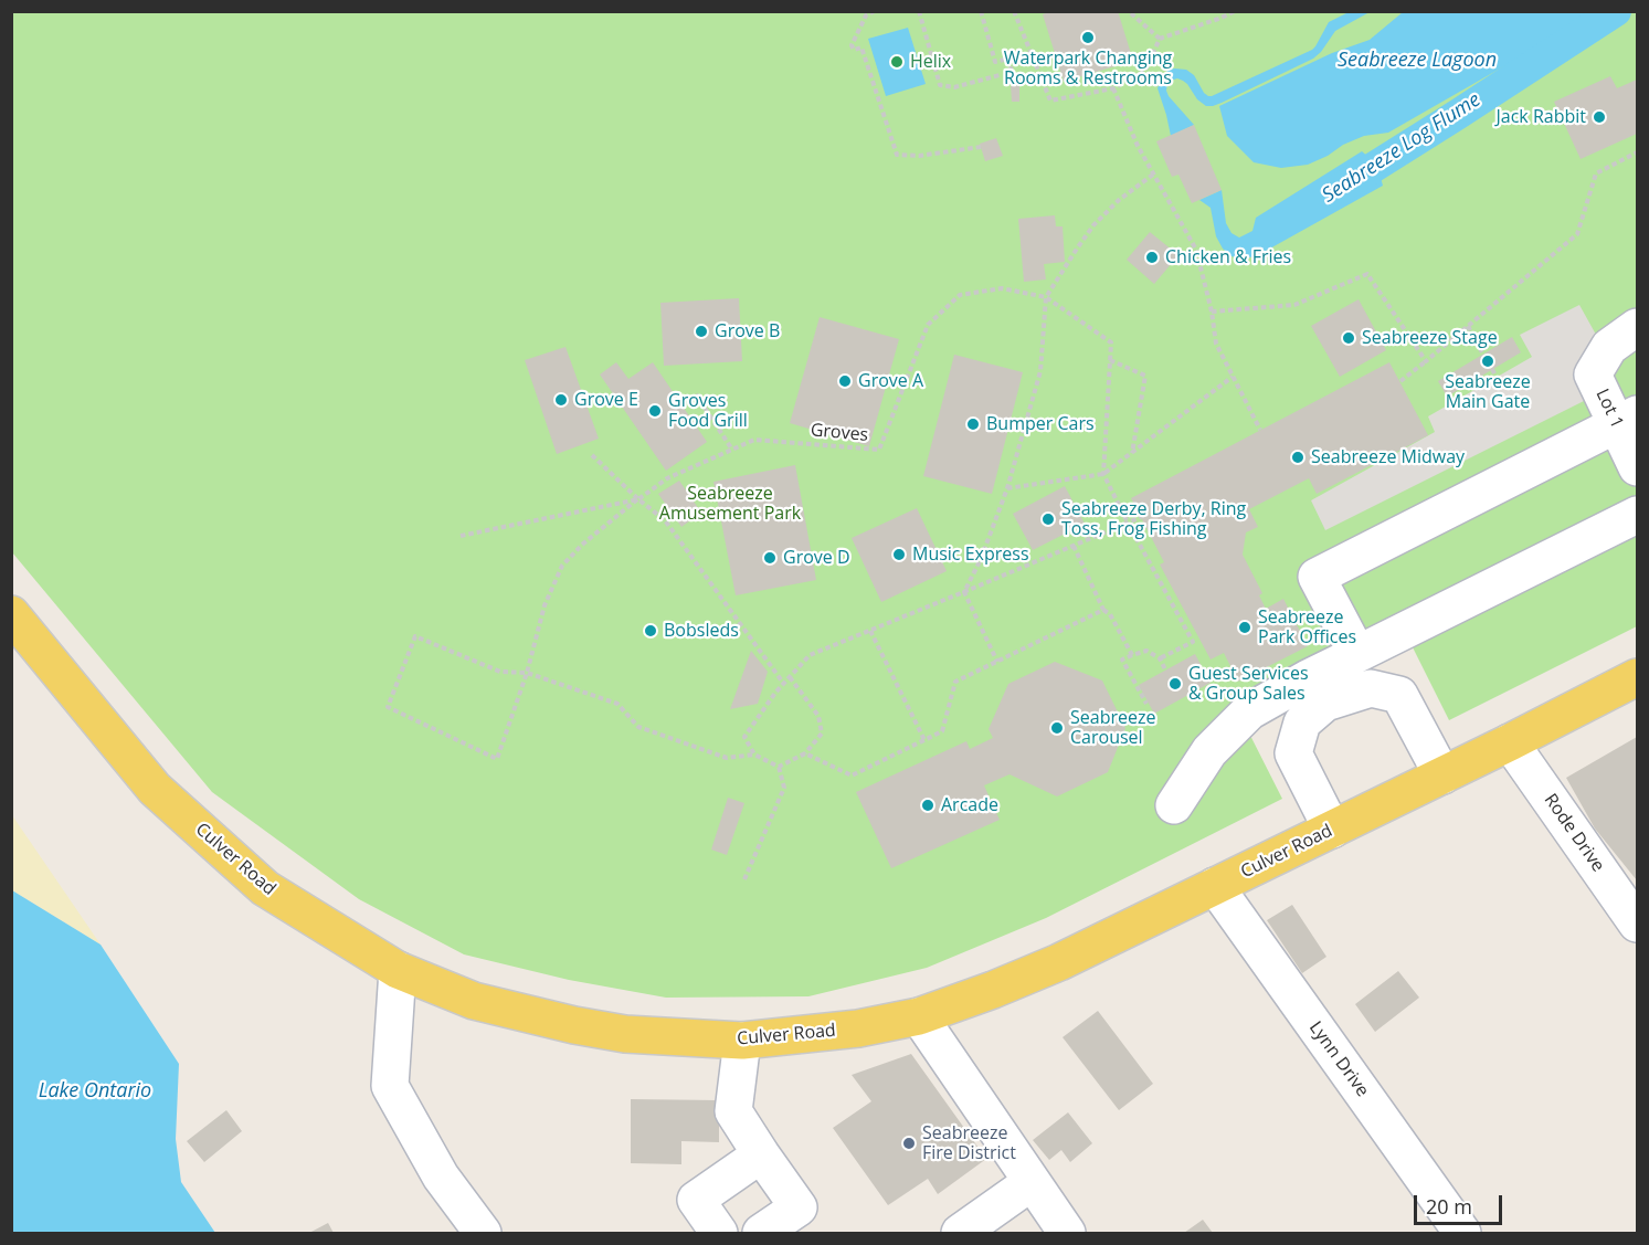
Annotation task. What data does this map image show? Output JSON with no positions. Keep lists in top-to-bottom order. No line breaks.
{"streets":{"main road":["Culver Road"],"street":["Lot 1","Rode Drive","Lynn Drive"],"path":["Groves"]},"crossings":[["Rode Drive","Culver Road"],["Culver Road","Lynn Drive"]],"water":["Seabreeze Lagoon","Seabreeze Log Flume","Lake Ontario"],"parks":["Seabreeze Amusement Park"],"places":["Waterpark Changing Rooms & Restrooms","Helix","Jack Rabbit","Chicken & Fries","Grove B","Seabreeze Stage","Seabreeze Main Gate","Grove A","Grove E","Groves Food Grill","Bumper Cars","Seabreeze Midway","Seabreeze Derby, Ring Toss, Frog Fishing","Music Express","Grove D","Seabreeze Park Offices","Bobsleds","Guest Services & Group Sales","Seabreeze Carousel","Arcade","Seabreeze Fire District"],"scale_bar":"20 m"}
